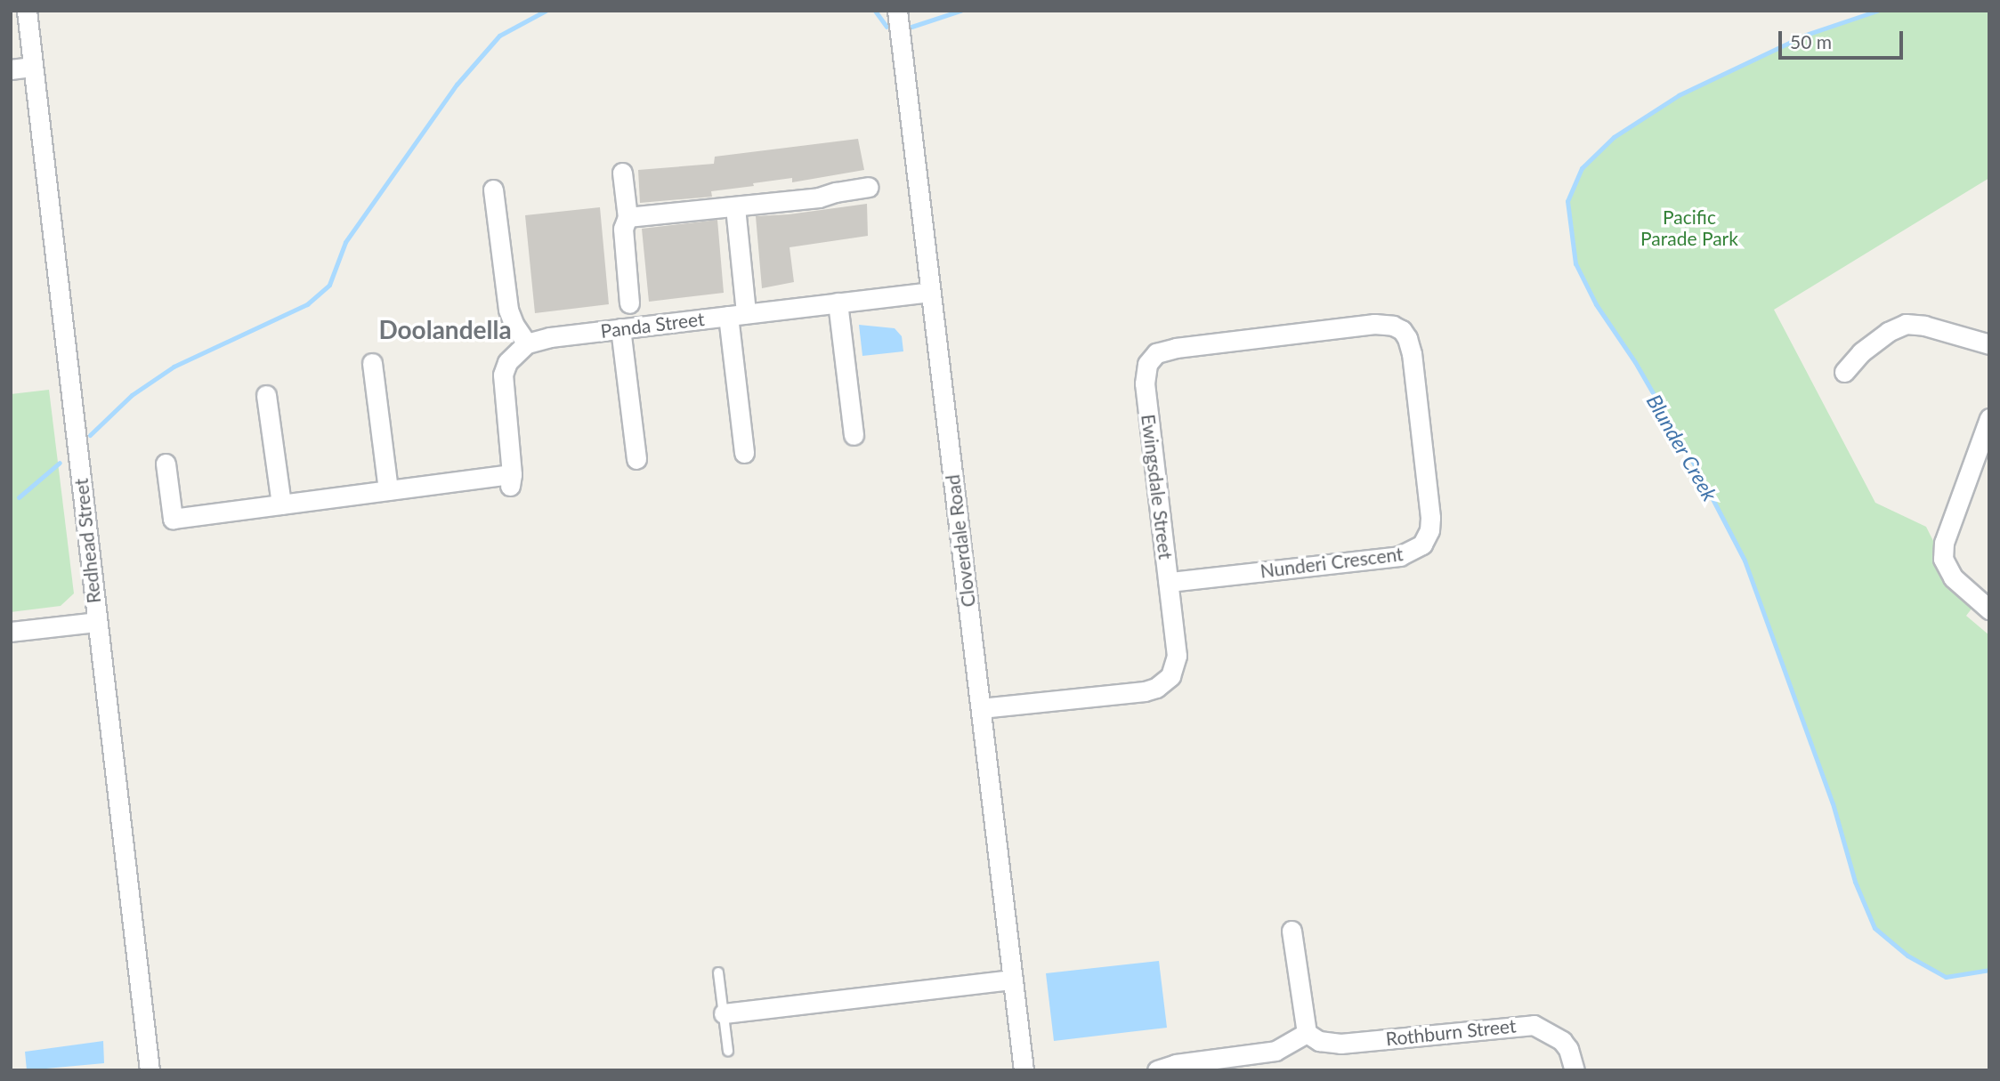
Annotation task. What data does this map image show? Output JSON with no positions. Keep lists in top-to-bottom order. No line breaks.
{"streets":{"street":["Panda Street","Ewingsdale Street","Redhead Street","Cloverdale Road","Nunderi Crescent","Rothburn Street"]},"crossings":[["Panda Street","Cloverdale Road"],["Ewingsdale Street","Cloverdale Road"],["Ewingsdale Street","Nunderi Crescent"]],"districts":["Doolandella"],"water":["Blunder Creek"],"parks":["Pacific Parade Park"],"scale_bar":"50 m"}
